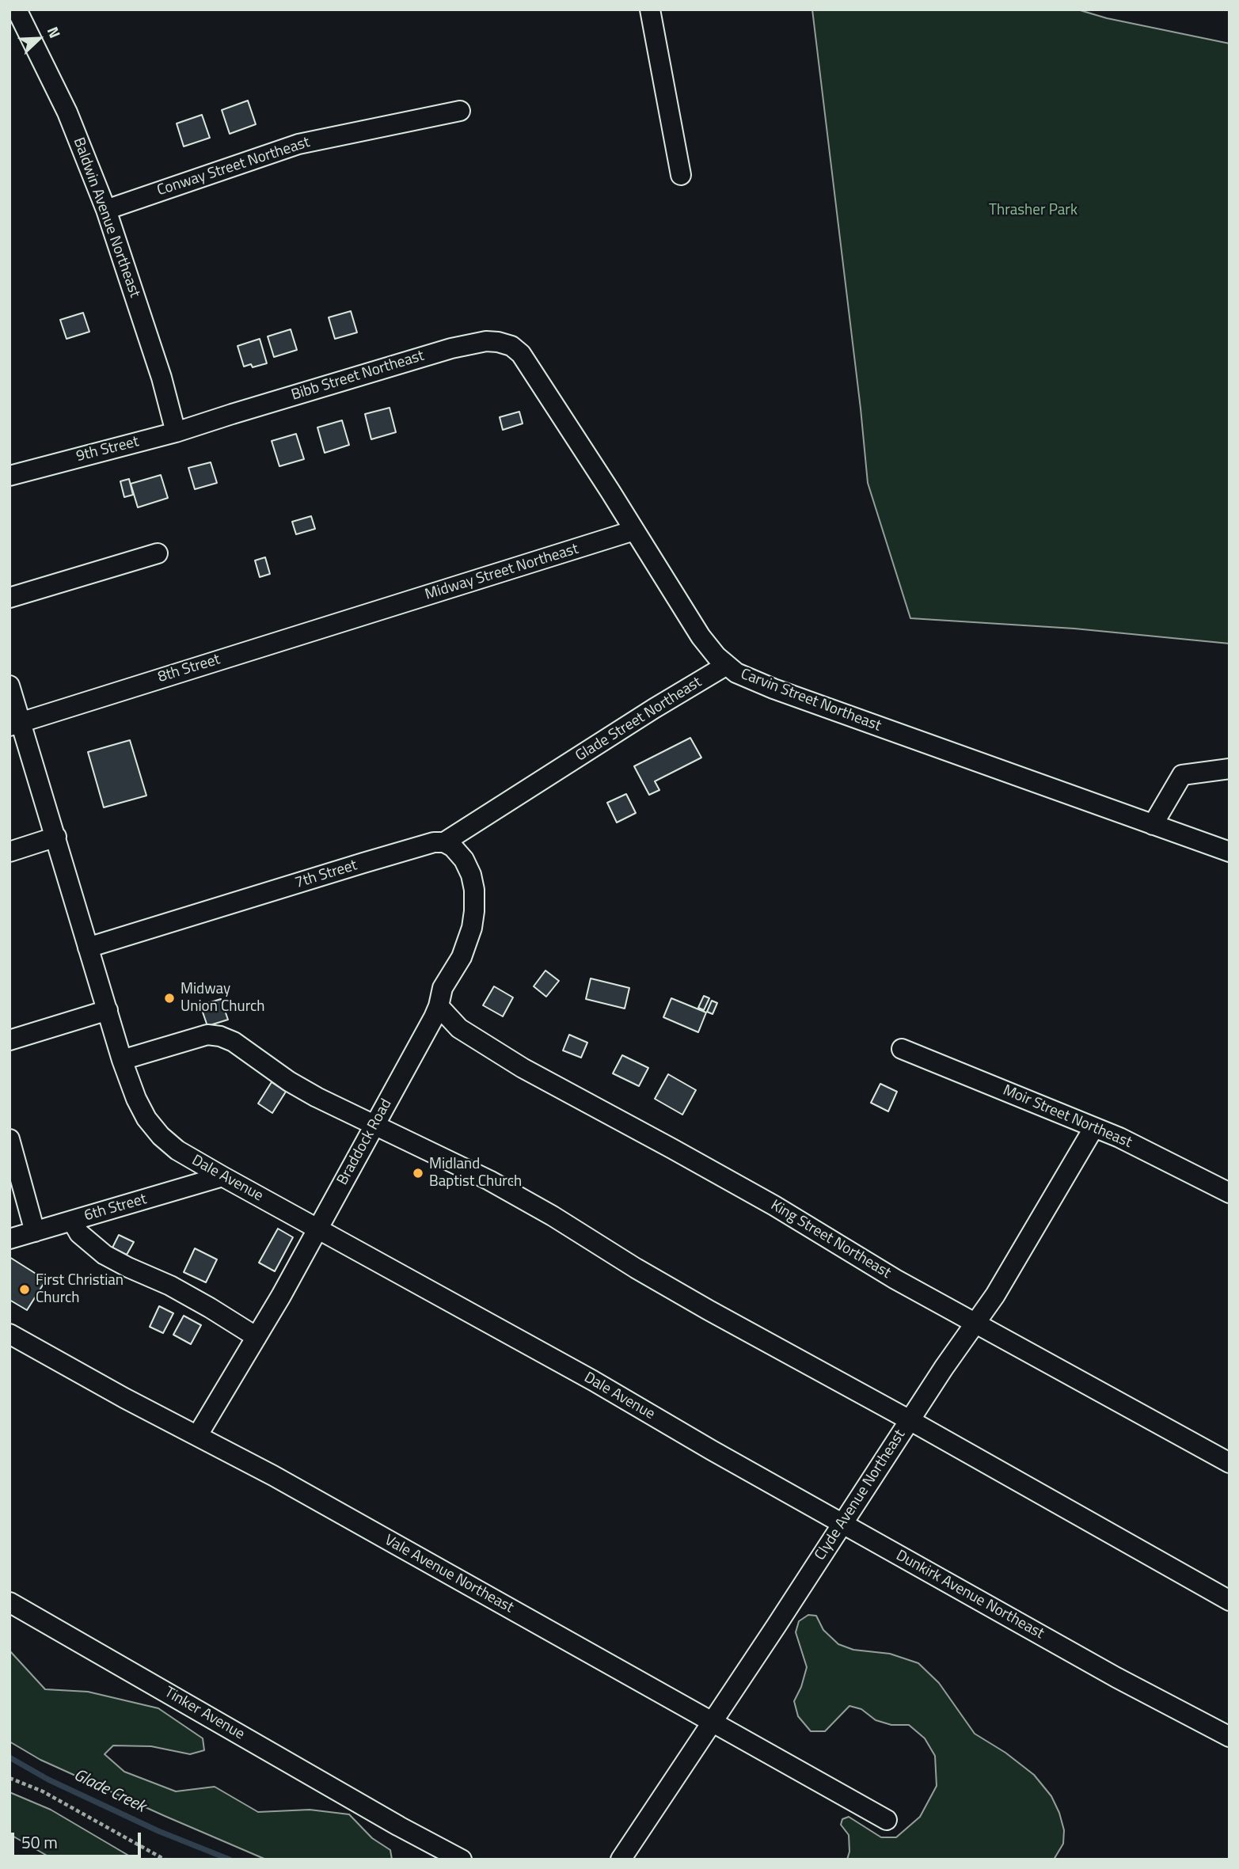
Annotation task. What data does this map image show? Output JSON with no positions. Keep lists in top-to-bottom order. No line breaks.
{"streets":{"street":["Conway Street Northeast","Baldwin Avenue Northeast","Bibb Street Northeast","9th Street","Midway Street Northeast","8th Street","Carvin Street Northeast","Glade Street Northeast","7th Street","Moir Street Northeast","Braddock Road","Dale Avenue","6th Street","King Street Northeast","Clyde Avenue Northeast","Vale Avenue Northeast","Dunkirk Avenue Northeast","Tinker Avenue"]},"crossings":[["Conway Street Northeast","Baldwin Avenue Northeast"],["Baldwin Avenue Northeast","9th Street"],["Bibb Street Northeast","9th Street"],["Bibb Street Northeast","Carvin Street Northeast"],["Midway Street Northeast","8th Street"],["Midway Street Northeast","Carvin Street Northeast"],["8th Street","Dale Avenue"],["Carvin Street Northeast","Glade Street Northeast"],["Glade Street Northeast","7th Street"],["7th Street","Braddock Road"],["7th Street","Dale Avenue"],["Moir Street Northeast","Clyde Avenue Northeast"],["Braddock Road","Dale Avenue"],["Braddock Road","King Street Northeast"],["Braddock Road","Vale Avenue Northeast"],["Dale Avenue","6th Street"],["Dale Avenue","Dunkirk Avenue Northeast"],["King Street Northeast","Clyde Avenue Northeast"],["Clyde Avenue Northeast","Vale Avenue Northeast"],["Clyde Avenue Northeast","Dunkirk Avenue Northeast"]],"water":["Glade Creek"],"parks":["Thrasher Park"],"places":["Midway Union Church","Midland Baptist Church","First Christian Church"],"scale_bar":"50 m","north":"top right"}
